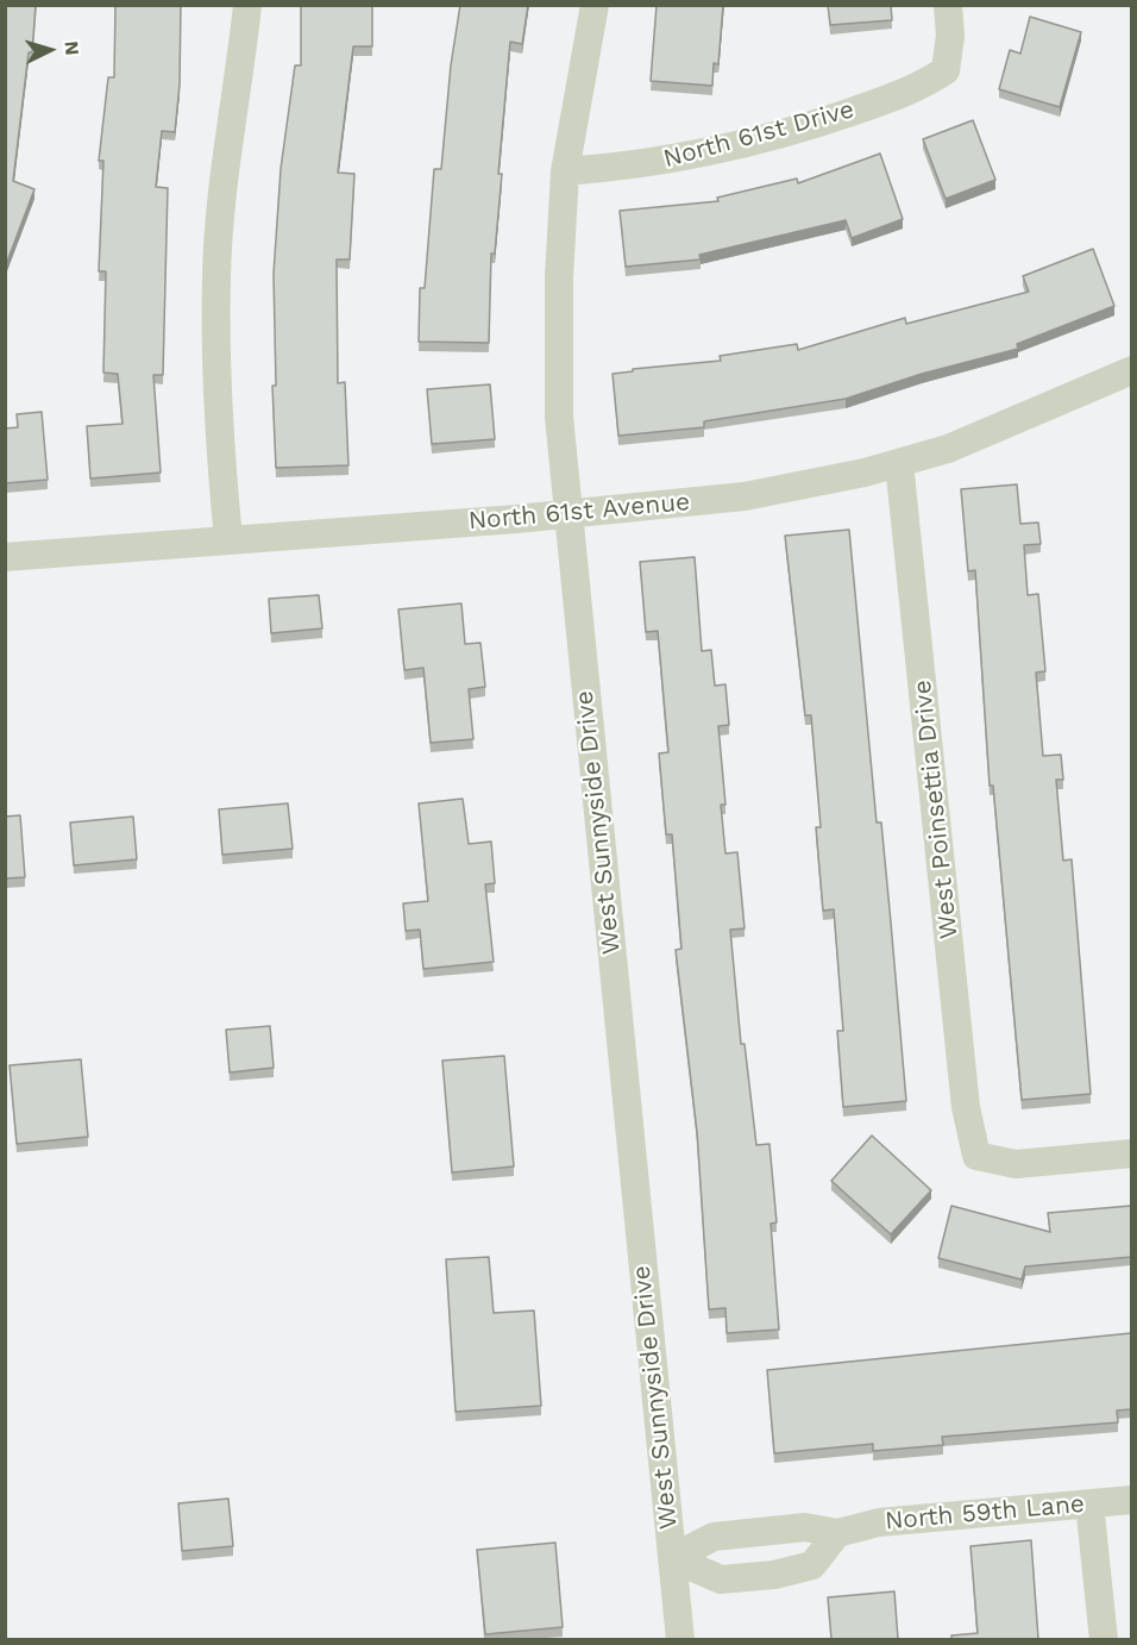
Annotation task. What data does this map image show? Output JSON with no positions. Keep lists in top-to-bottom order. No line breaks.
{"streets":{"street":["North 61st Drive","North 61st Avenue","West Poinsettia Drive","West Sunnyside Drive","North 59th Lane"]},"crossings":[["North 61st Drive","West Sunnyside Drive"],["North 61st Avenue","West Poinsettia Drive"],["North 61st Avenue","West Sunnyside Drive"],["West Sunnyside Drive","North 59th Lane"]],"north":"right"}
